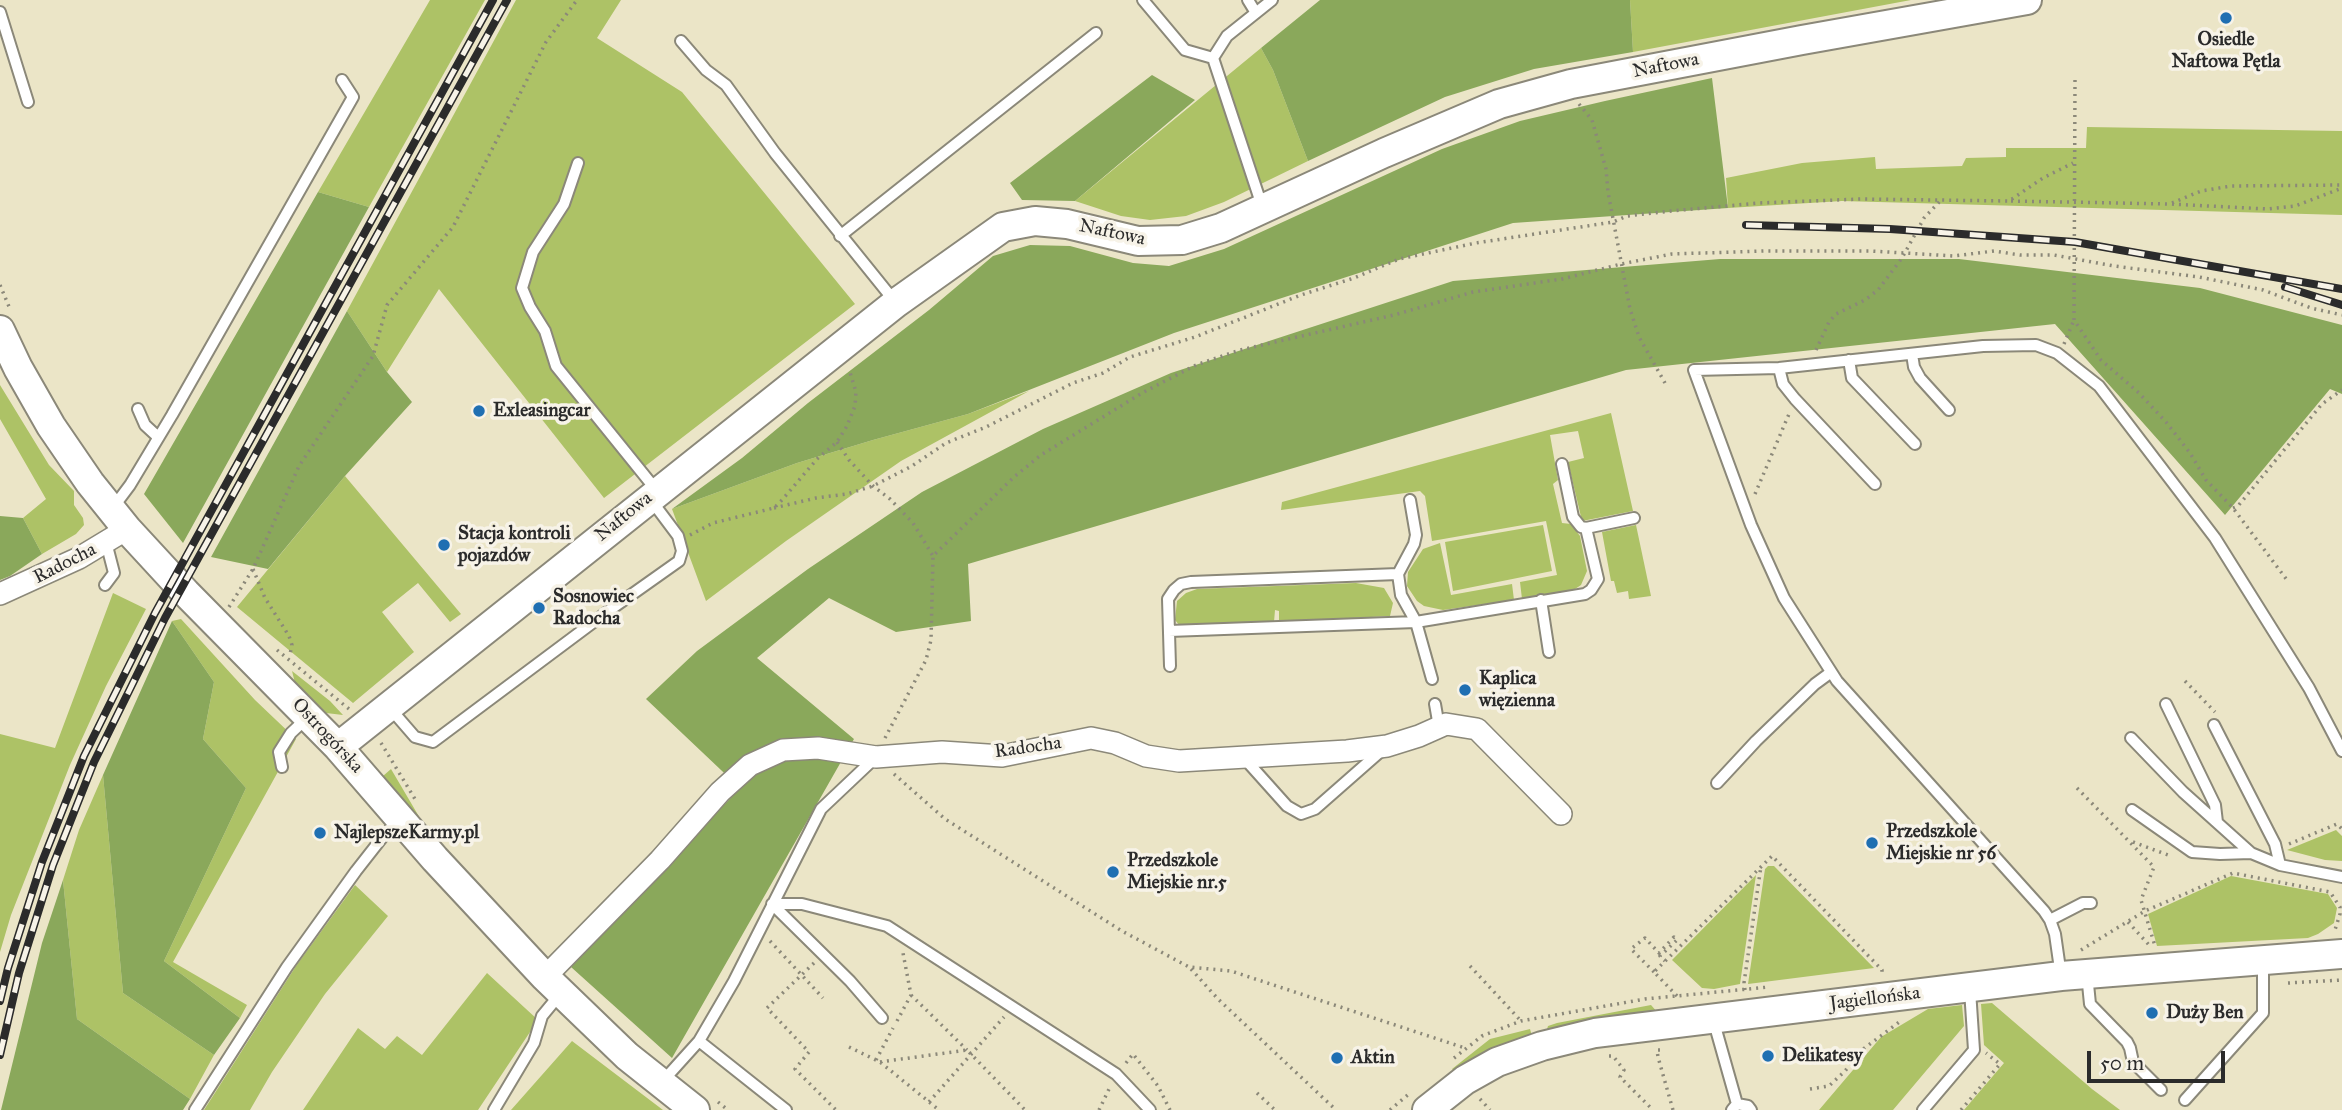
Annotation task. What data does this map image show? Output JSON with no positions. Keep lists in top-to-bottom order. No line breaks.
{"streets":{"street":["Naftowa","Radocha","Ostrogórska","Jagiellońska"]},"crossings":[["Naftowa","Ostrogórska"],["Radocha","Ostrogórska"]],"places":["Osiedle Naftowa Pętla","Exleasingcar","Stacja kontroli pojazdów","Sosnowiec Radocha","Kaplica więzienna","NajlepszeKarmy.pl","Przedszkole Miejskie nr 56","Przedszkole Miejskie nr.5","Duży Ben","Delikatesy","Aktin"],"scale_bar":"50 m"}
